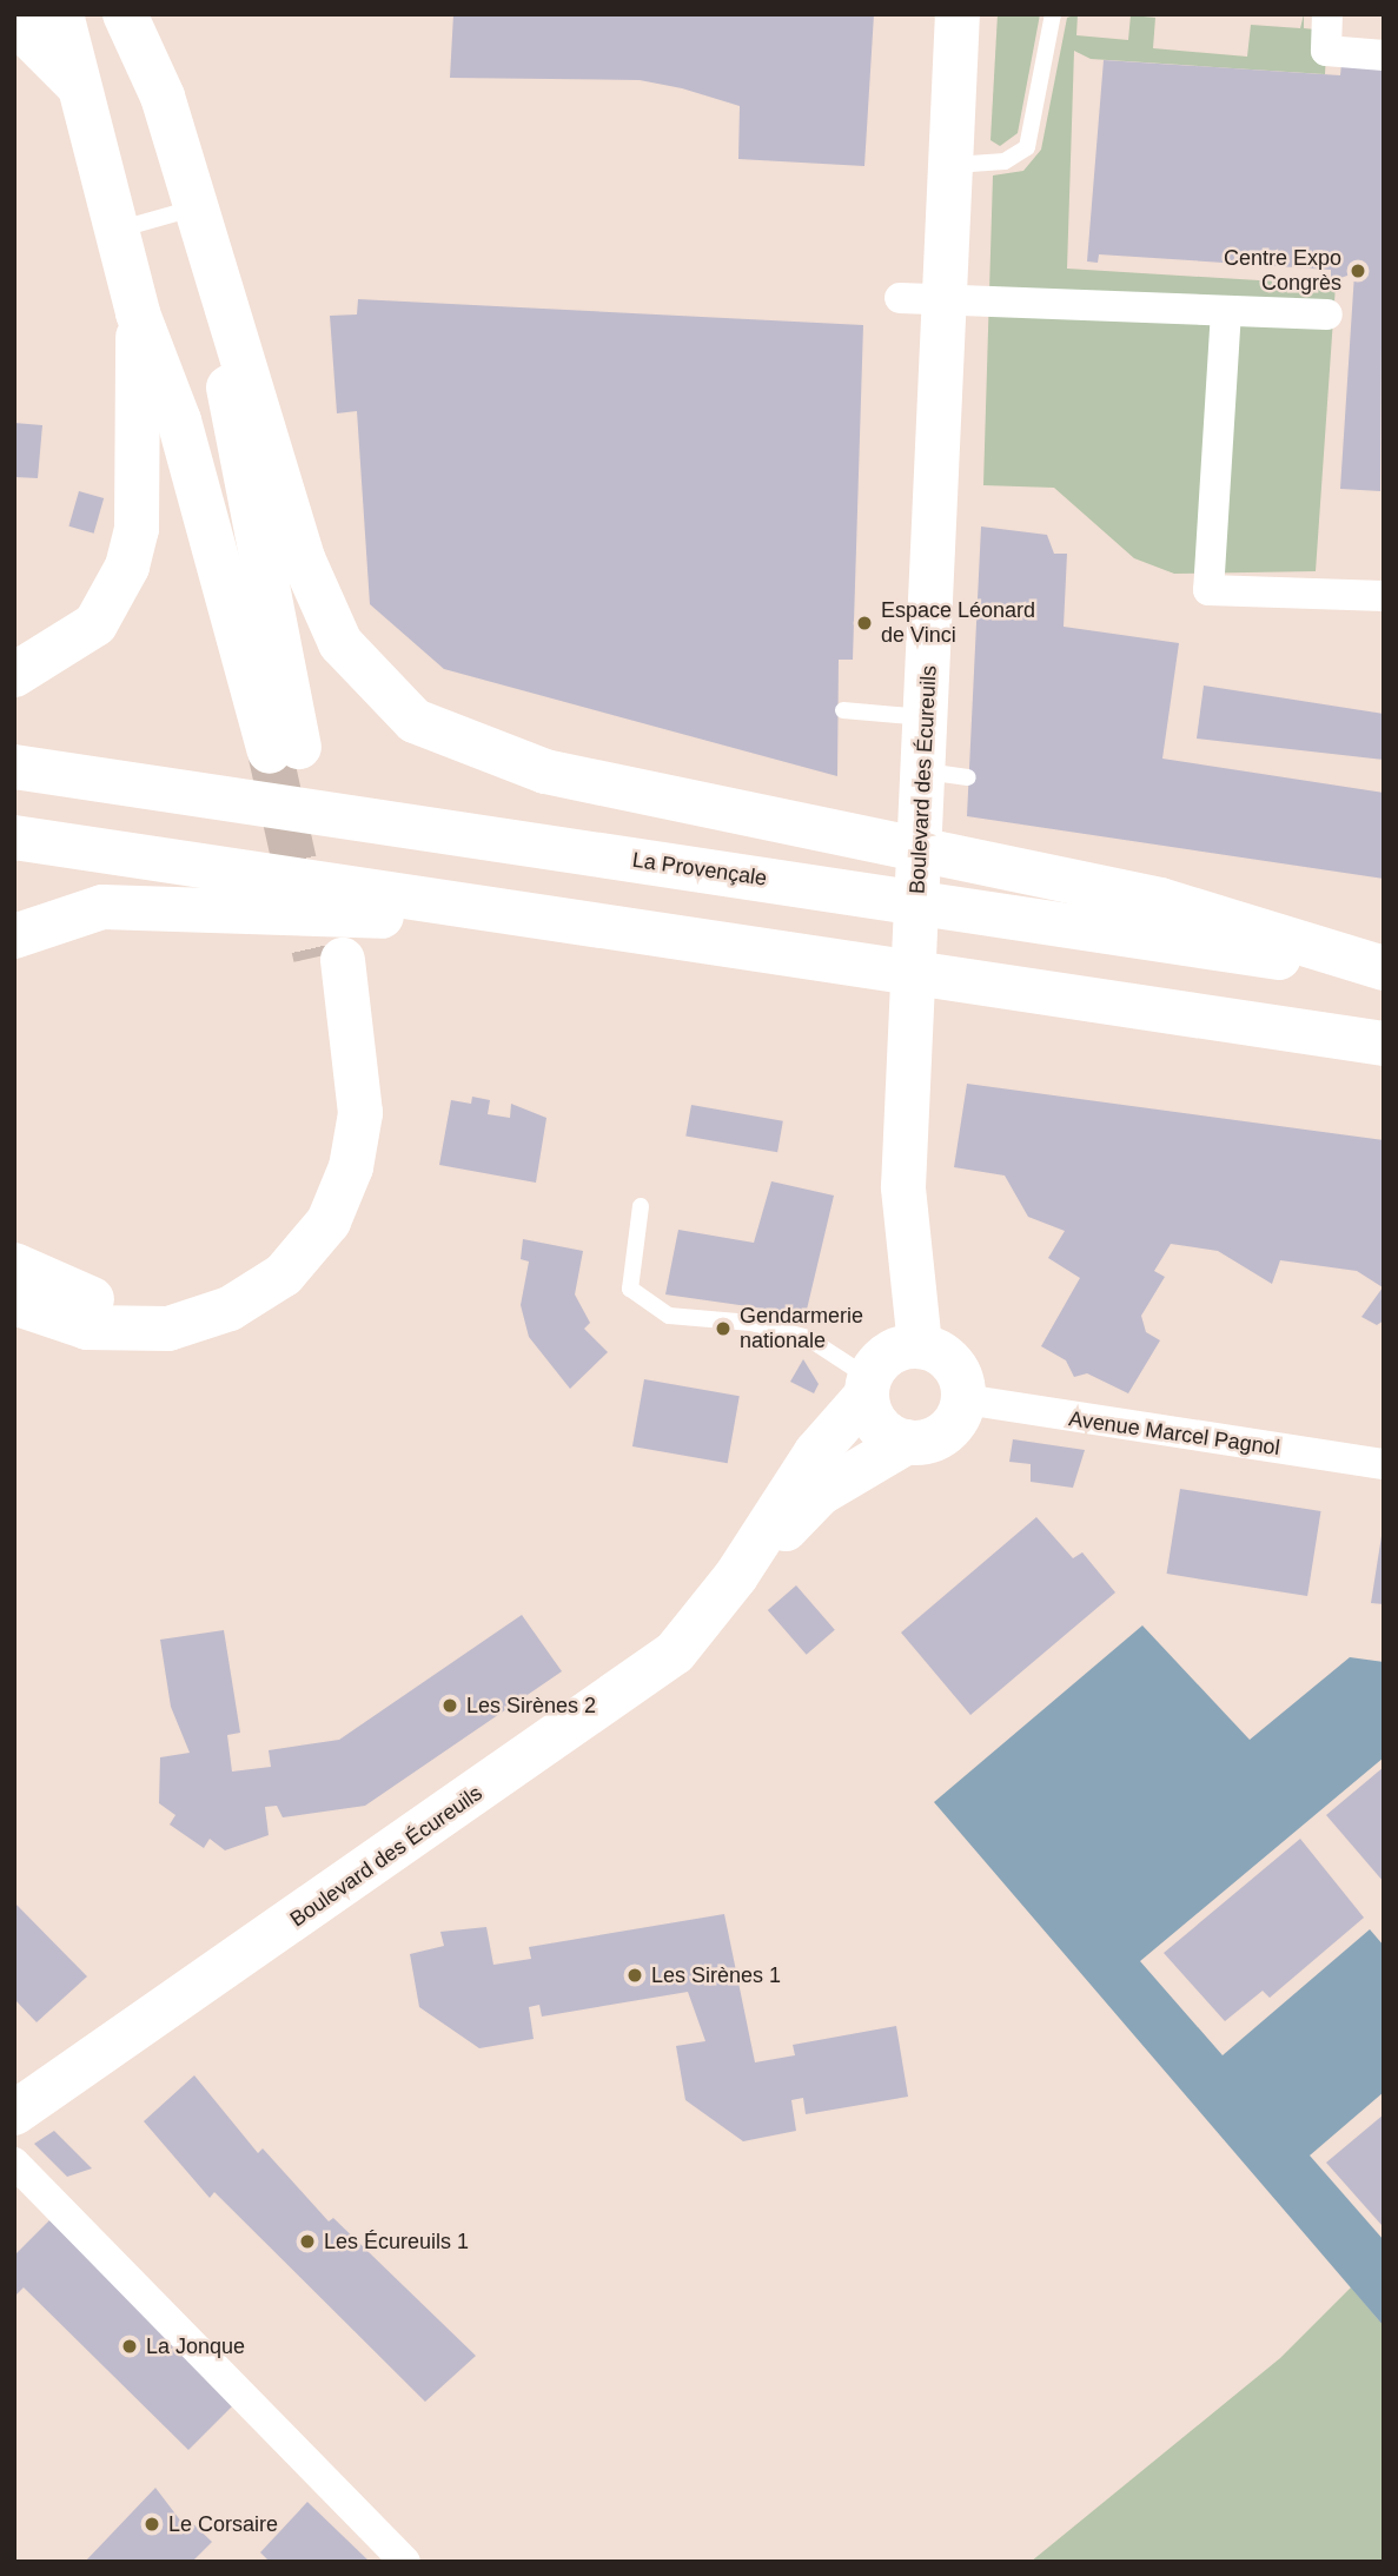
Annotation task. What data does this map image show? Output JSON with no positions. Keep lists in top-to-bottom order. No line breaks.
{"streets":{"main road":["Boulevard des Écureuils","La Provençale"],"street":["Avenue Marcel Pagnol"]},"crossings":[["Boulevard des Écureuils","Avenue Marcel Pagnol"]],"places":["Centre Expo Congrès","Espace Léonard de Vinci","Gendarmerie nationale","Les Sirènes 2","Les Sirènes 1","Les Écureuils 1","La Jonque","Le Corsaire"]}
